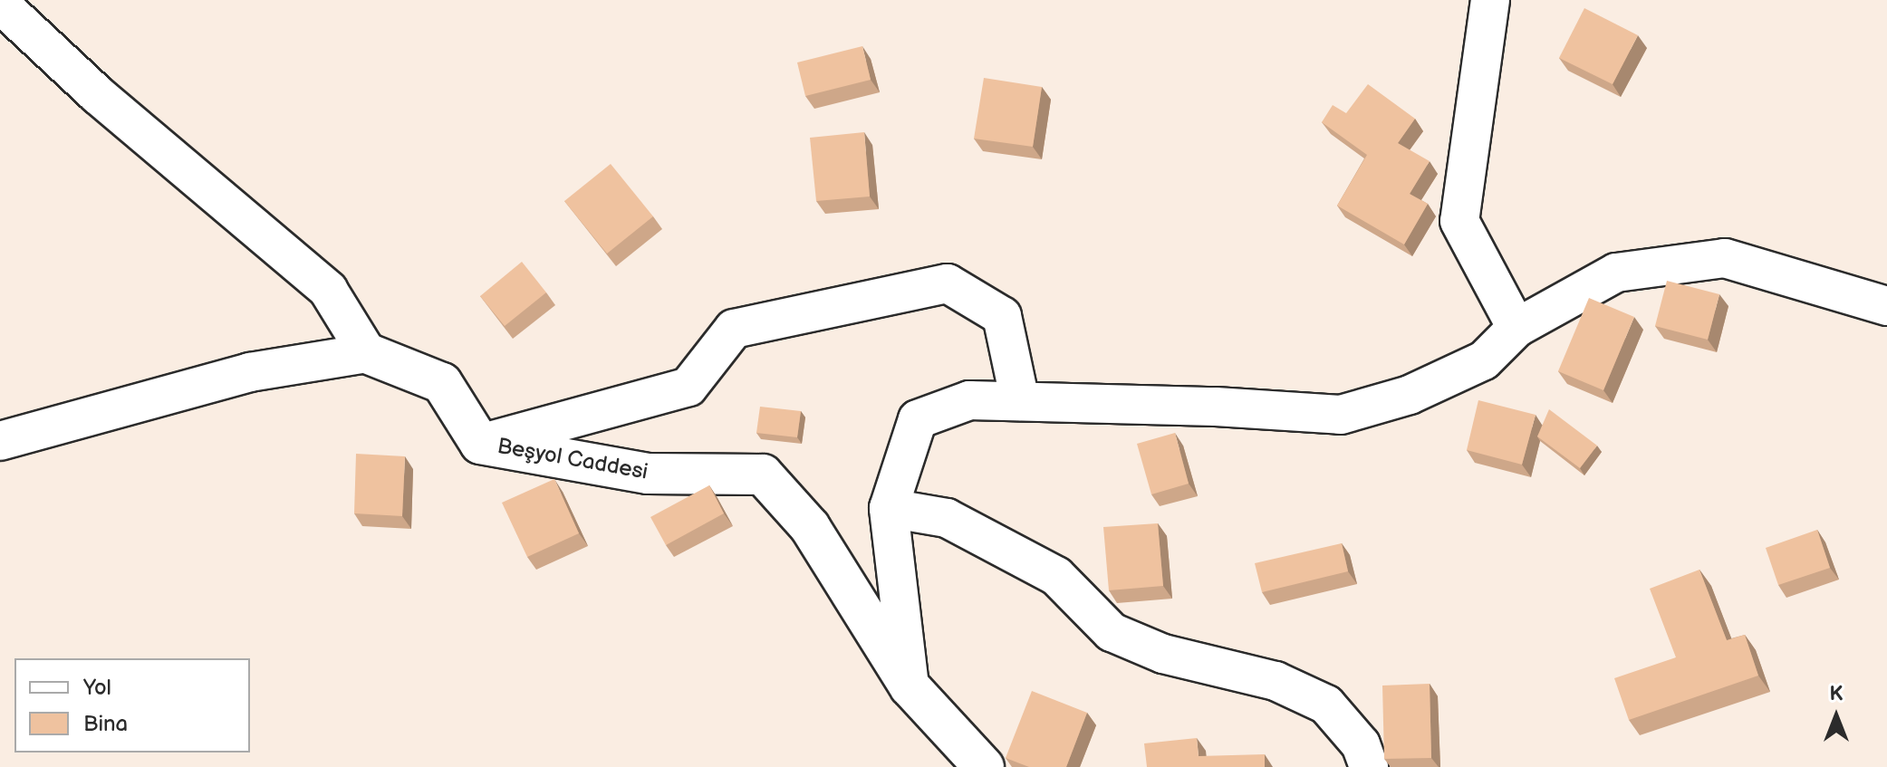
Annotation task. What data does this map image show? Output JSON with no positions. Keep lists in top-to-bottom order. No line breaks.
{"streets":{"street":["Beşyol Caddesi"]},"legend":["Yol","Bina"],"north":"top"}
